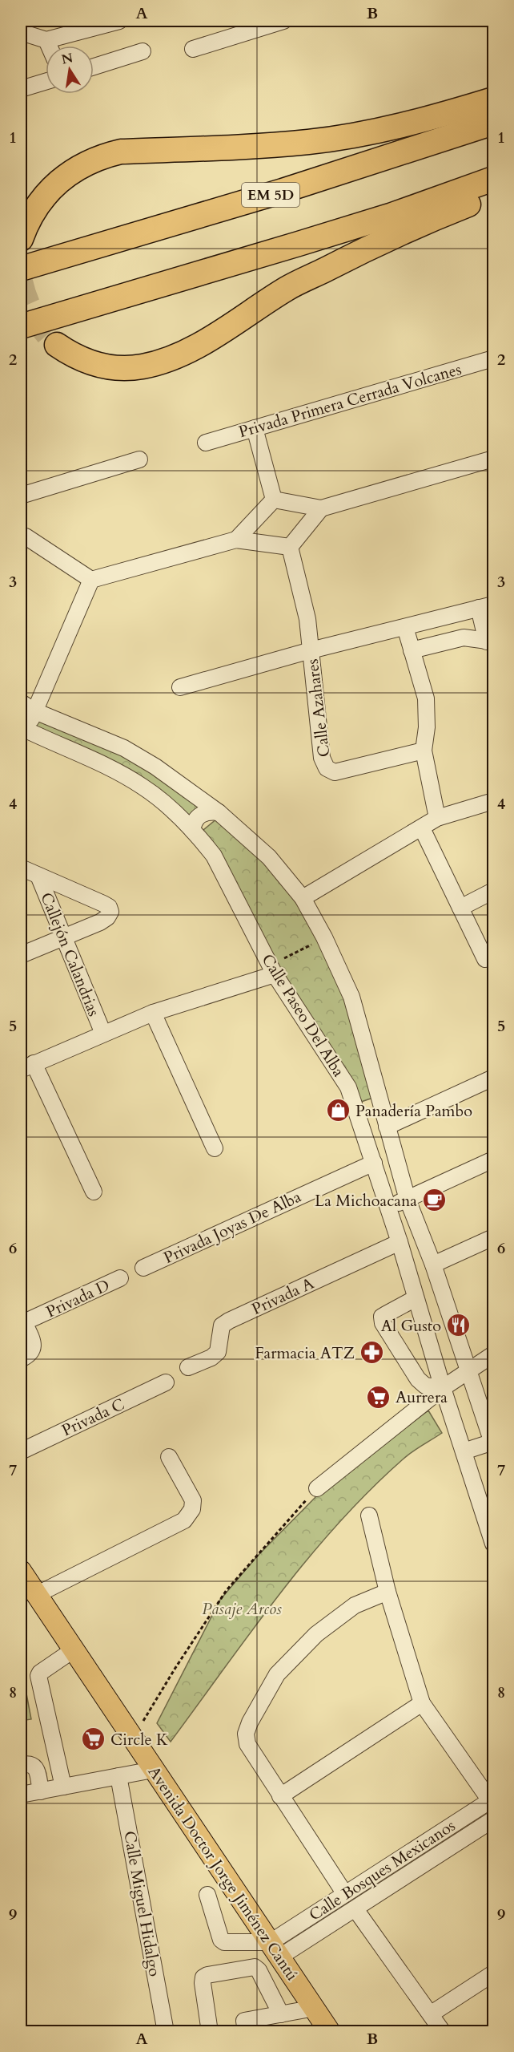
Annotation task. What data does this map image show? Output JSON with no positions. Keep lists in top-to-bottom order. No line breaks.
{"streets":{"highway":["EM 5D"],"main road":["Avenida Doctor Jorge Jiménez Cantú"],"street":["Privada Primera Cerrada Volcanes","Calle Azahares","Callejón Calandrias","Calle Paseo Del Alba","Privada Joyas De Alba","Privada A","Privada D","Privada C","Calle Bosques Mexicanos","Calle Miguel Hidalgo"]},"crossings":[["Calle Paseo Del Alba","Privada Joyas De Alba"],["Calle Paseo Del Alba","Privada A"],["Calle Bosques Mexicanos","Avenida Doctor Jorge Jiménez Cantú"]],"parks":["Pasaje Arcos"],"places":{"shop":["Panadería Pambo"],"cafe":["La Michoacana"],"restaurant":["Al Gusto"],"pharmacy":["Farmacia ATZ"],"supermarket":["Aurrera","Circle K"]},"north":"top","grid":{"columns":["A","B"],"rows":["1","2","3","4","5","6","7","8","9"]}}
